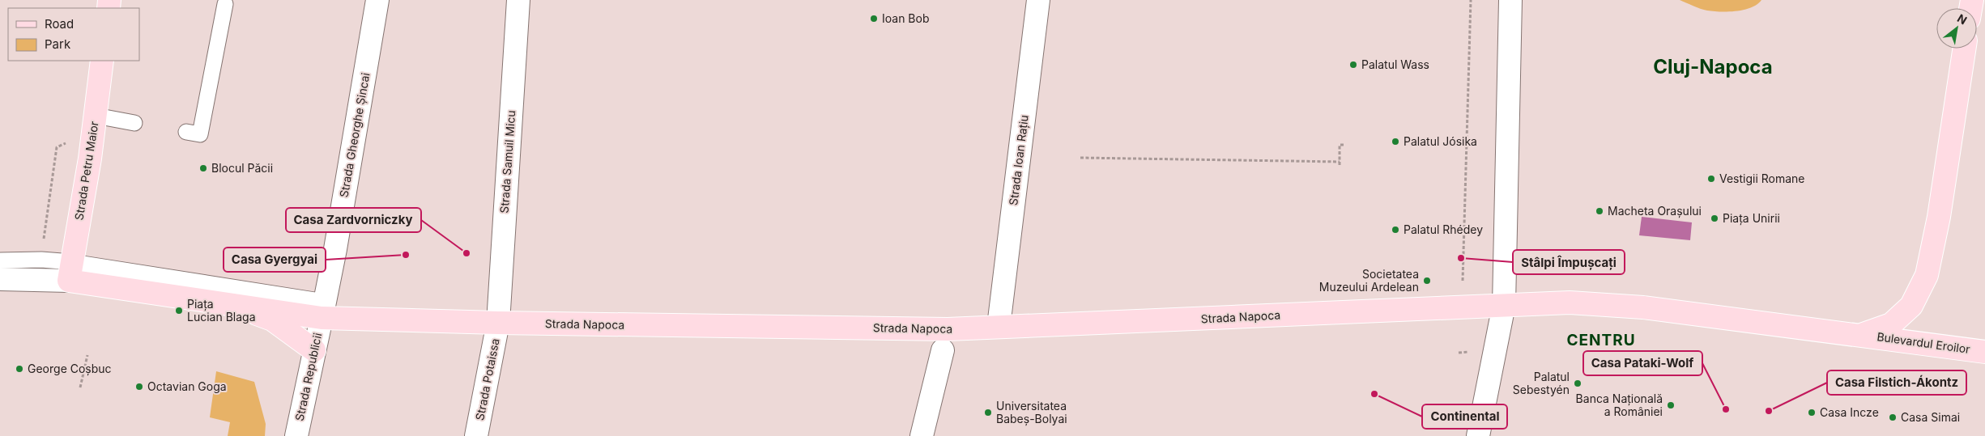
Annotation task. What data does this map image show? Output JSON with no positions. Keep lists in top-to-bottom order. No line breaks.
{"streets":{"main road":["Strada Petru Maior","Strada Napoca","Bulevardul Eroilor"],"street":["Strada Gheorghe Șincai","Strada Ioan Rațiu","Strada Samuil Micu","Strada Republicii","Strada Potaissa"]},"crossings":[["Strada Gheorghe Șincai","Strada Napoca"],["Strada Gheorghe Șincai","Strada Republicii"],["Strada Samuil Micu","Strada Napoca"],["Strada Samuil Micu","Strada Potaissa"],["Strada Napoca","Strada Republicii"],["Strada Napoca","Strada Potaissa"]],"districts":["Cluj-Napoca","CENTRU"],"places":["Ioan Bob","Palatul Wass","Palatul Jósika","Blocul Păcii","Vestigii Romane","Macheta Orașului","Piața Unirii","Palatul Rhédey","Casa Zardvorniczky","Casa Gyergyai","Stâlpi Împușcați","Societatea Muzeului Ardelean","Piața Lucian Blaga","George Coșbuc","Palatul Sebestyén","Octavian Goga","Continental","Banca Națională a României","Casa Pataki-Wolf","Casa Filstich-Ákontz","Universitatea Babeș-Bolyai","Casa Incze","Casa Simai"],"legend":["Road","Park"],"north":"top right"}
